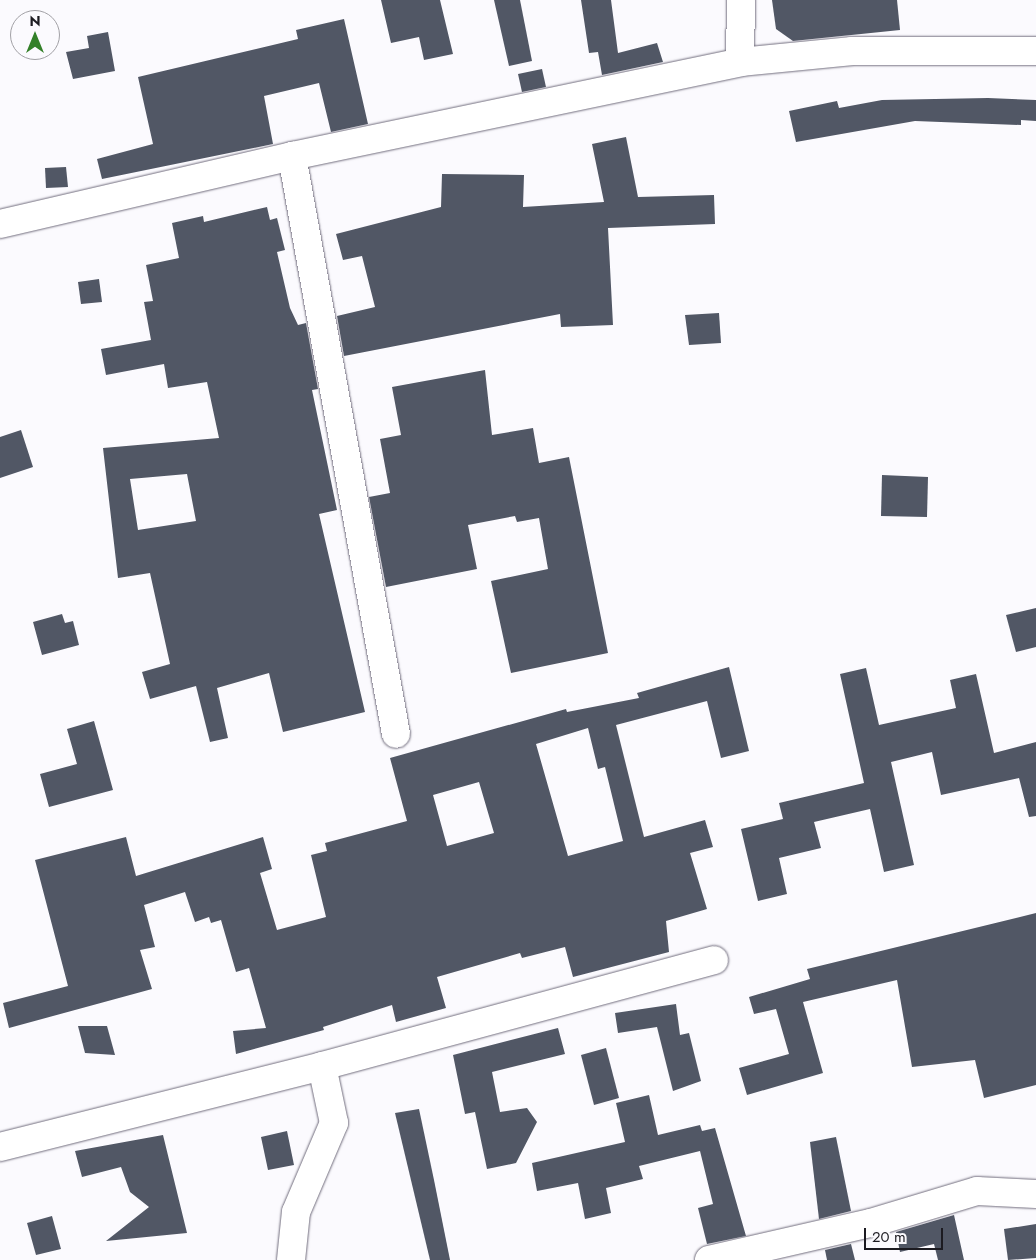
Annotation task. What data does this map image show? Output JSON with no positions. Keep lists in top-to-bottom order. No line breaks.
{"scale_bar":"20 m","north":"top"}
